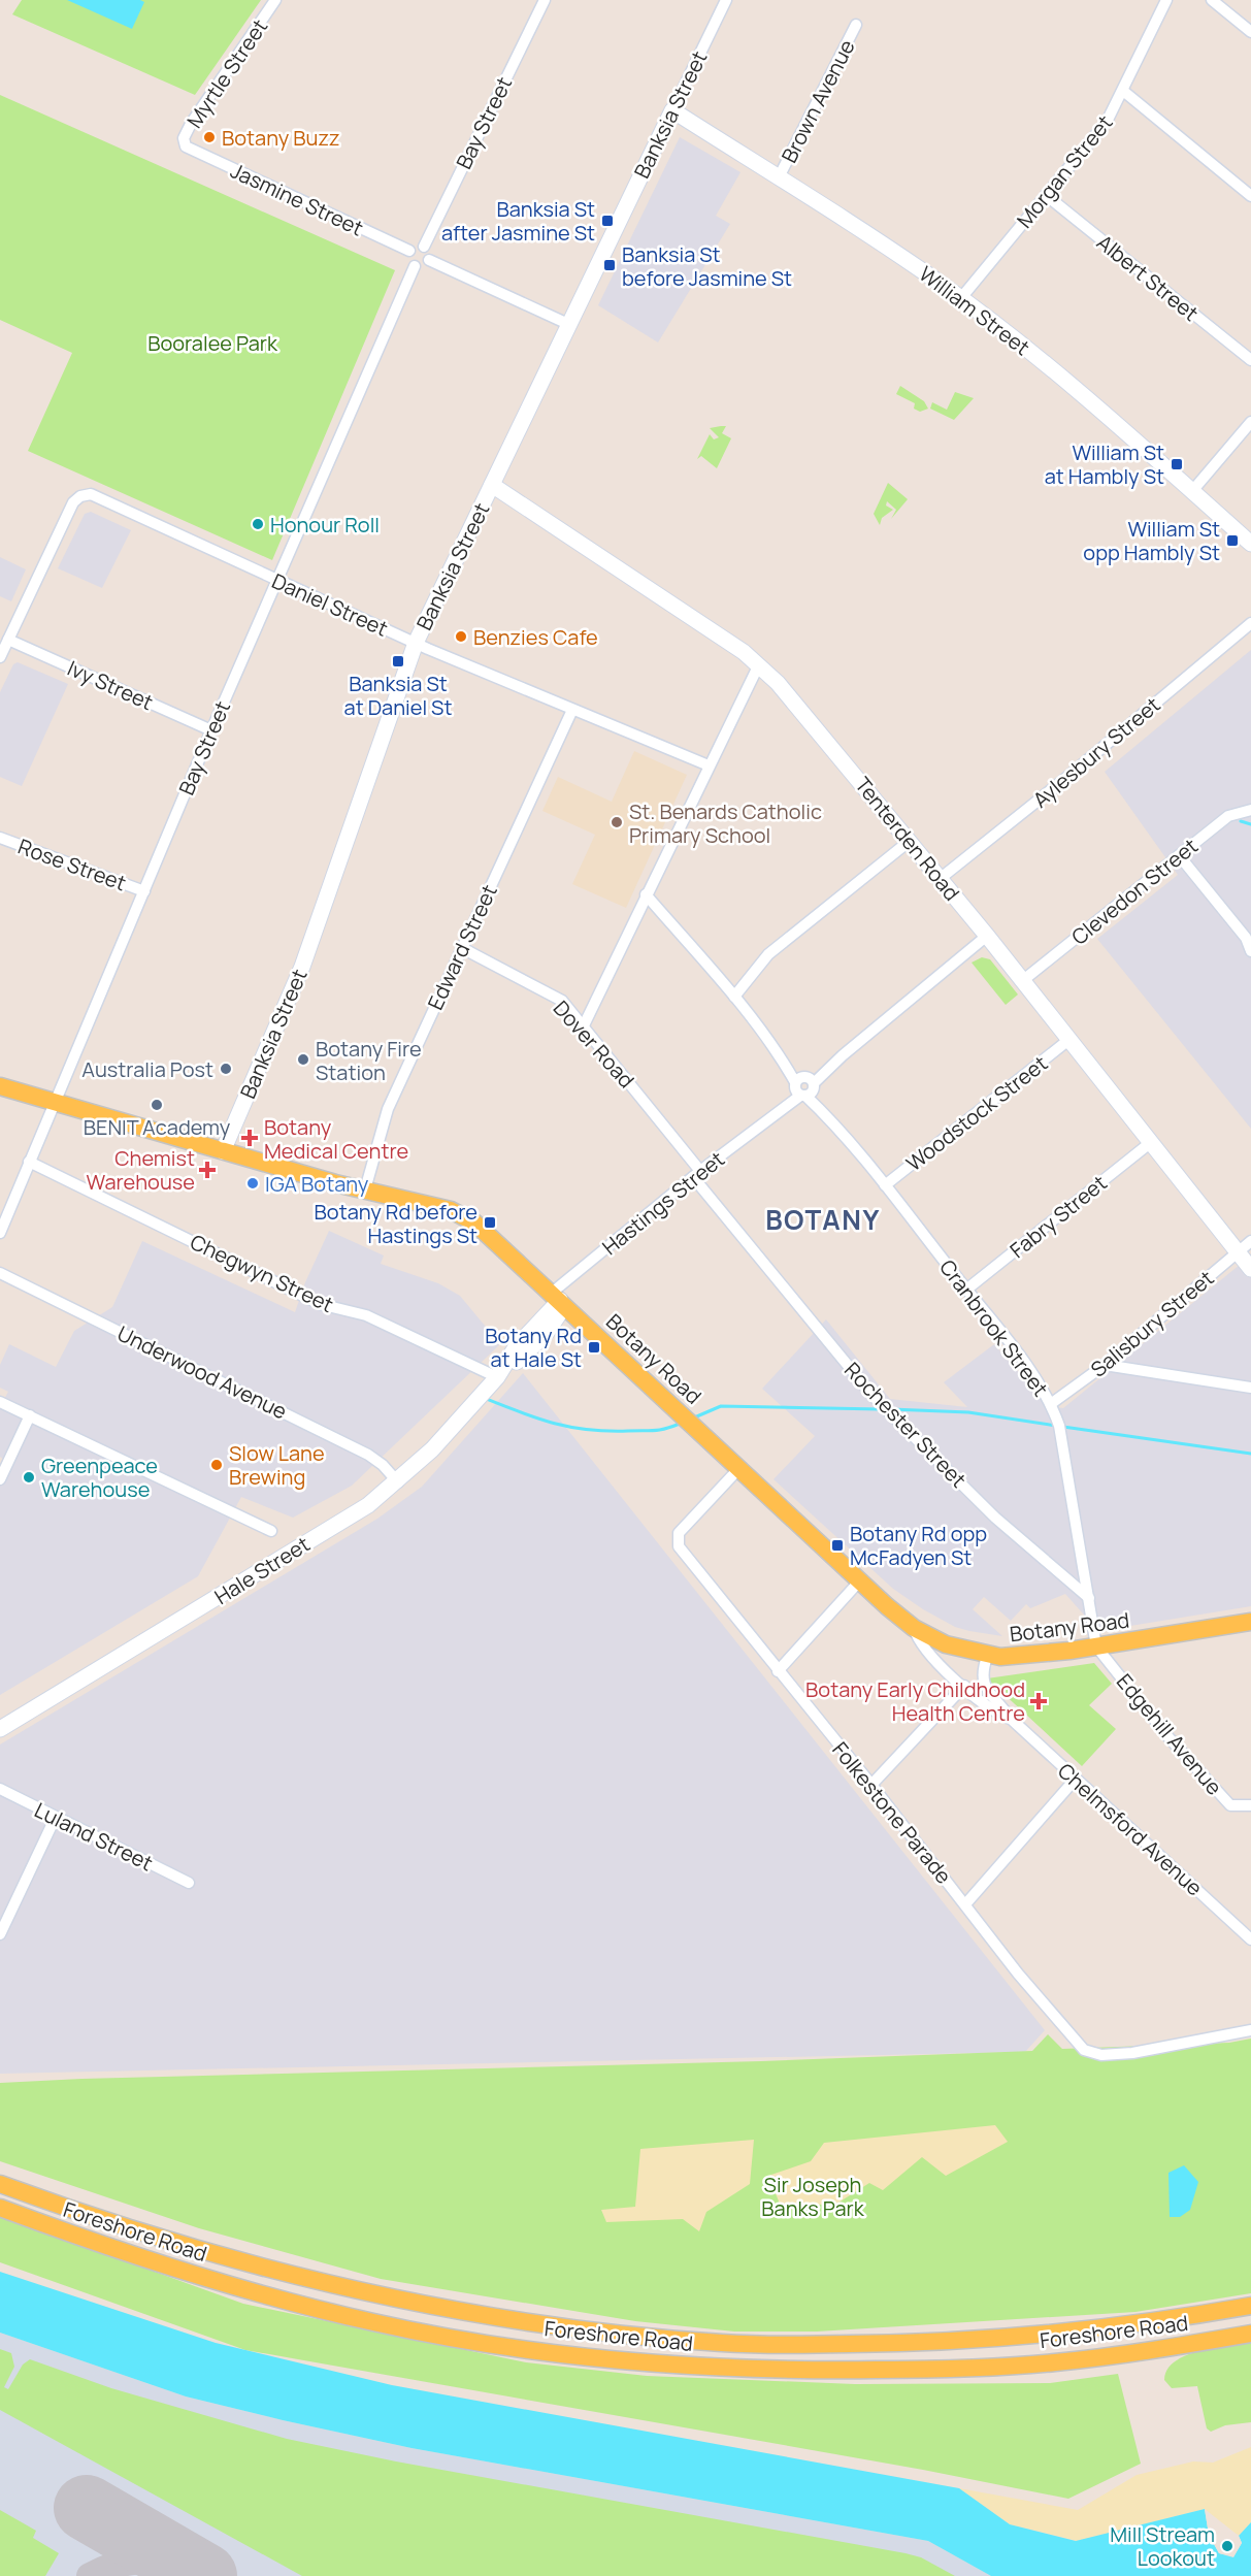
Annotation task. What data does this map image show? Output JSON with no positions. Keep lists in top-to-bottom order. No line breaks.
{"streets":{"main road":["Botany Road","Foreshore Road"],"street":["Myrtle Street","Brown Avenue","Banksia Street","Bay Street","Morgan Street","Jasmine Street","Albert Street","William Street","Daniel Street","Ivy Street","Aylesbury Street","Tenterden Road","Rose Street","Clevedon Street","Edward Street","Dover Road","Woodstock Street","Hastings Street","Fabry Street","Chegwyn Street","Salisbury Street","Cranbrook Street","Underwood Avenue","Rochester Street","Hale Street","Edgehill Avenue","Folkestone Parade","Chelmsford Avenue","Luland Street"]},"crossings":[["Myrtle Street","Jasmine Street"],["Brown Avenue","William Street"],["Banksia Street","William Street"],["Banksia Street","Daniel Street"],["Banksia Street","Tenterden Road"],["Banksia Street","Botany Road"],["Bay Street","Jasmine Street"],["Bay Street","Daniel Street"],["Bay Street","Ivy Street"],["Bay Street","Rose Street"],["Bay Street","Chegwyn Street"],["Bay Street","Botany Road"],["Morgan Street","Albert Street"],["Morgan Street","William Street"],["Daniel Street","Ivy Street"],["Daniel Street","Edward Street"],["Aylesbury Street","Tenterden Road"],["Tenterden Road","Clevedon Street"],["Tenterden Road","Woodstock Street"],["Tenterden Road","Hastings Street"],["Tenterden Road","Fabry Street"],["Tenterden Road","Salisbury Street"],["Edward Street","Dover Road"],["Edward Street","Botany Road"],["Dover Road","Hastings Street"],["Dover Road","Rochester Street"],["Woodstock Street","Cranbrook Street"],["Hastings Street","Cranbrook Street"],["Hastings Street","Botany Road"],["Hastings Street","Rochester Street"],["Hastings Street","Hale Street"],["Fabry Street","Cranbrook Street"],["Chegwyn Street","Hale Street"],["Salisbury Street","Cranbrook Street"],["Cranbrook Street","Botany Road"],["Cranbrook Street","Rochester Street"],["Cranbrook Street","Edgehill Avenue"],["Botany Road","Hale Street"],["Botany Road","Edgehill Avenue"],["Botany Road","Folkestone Parade"],["Botany Road","Chelmsford Avenue"],["Underwood Avenue","Hale Street"]],"districts":["BOTANY"],"parks":["Booralee Park","Sir Joseph Banks Park"],"places":{"other":["Botany Buzz","Honour Roll","Benzies Cafe","St. Benards Catholic Primary School","Botany Fire Station","Australia Post","BENIT Academy","IGA Botany","Slow Lane Brewing","Greenpeace Warehouse","Mill Stream Lookout"],"transit":["Banksia St after Jasmine St","Banksia St before Jasmine St","William St at Hambly St","William St opp Hambly St","Banksia St at Daniel St","Botany Rd before Hastings St","Botany Rd at Hale St","Botany Rd opp McFadyen St"],"health":["Botany Medical Centre","Chemist Warehouse","Botany Early Childhood Health Centre"]}}
